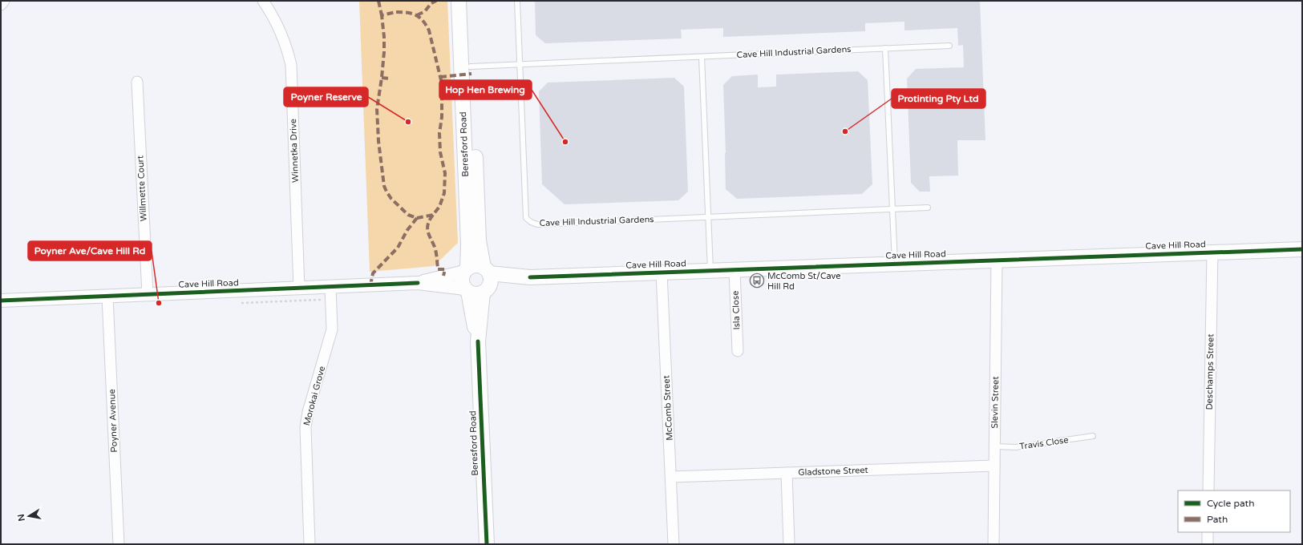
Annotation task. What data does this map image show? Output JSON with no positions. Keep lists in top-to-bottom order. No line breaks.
{"streets":{"main road":["Beresford Road","Cave Hill Road"],"street":["Winnetka Drive","Willmette Court","Isla Close","Deschamps Street","Morokai Grove","Slevin Street","McComb Street","Poyner Avenue","Gladstone Street"],"lane":["Cave Hill Industrial Gardens","Travis Close"]},"crossings":[["Cave Hill Industrial Gardens","Beresford Road"],["Beresford Road","Cave Hill Road"],["Winnetka Drive","Cave Hill Road"],["Willmette Court","Cave Hill Road"],["Cave Hill Road","Isla Close"],["Cave Hill Road","Deschamps Street"],["Cave Hill Road","Morokai Grove"],["Cave Hill Road","Slevin Street"],["Cave Hill Road","McComb Street"],["Cave Hill Road","Poyner Avenue"],["Slevin Street","Travis Close"],["Slevin Street","Gladstone Street"],["McComb Street","Gladstone Street"]],"places":{"other":["Poyner Reserve","Protinting Pty Ltd","Hop Hen Brewing","Poyner Ave/Cave Hill Rd"],"bus stop":["McComb St/Cave Hill Rd"]},"legend":["Cycle path","Path"],"north":"left"}
